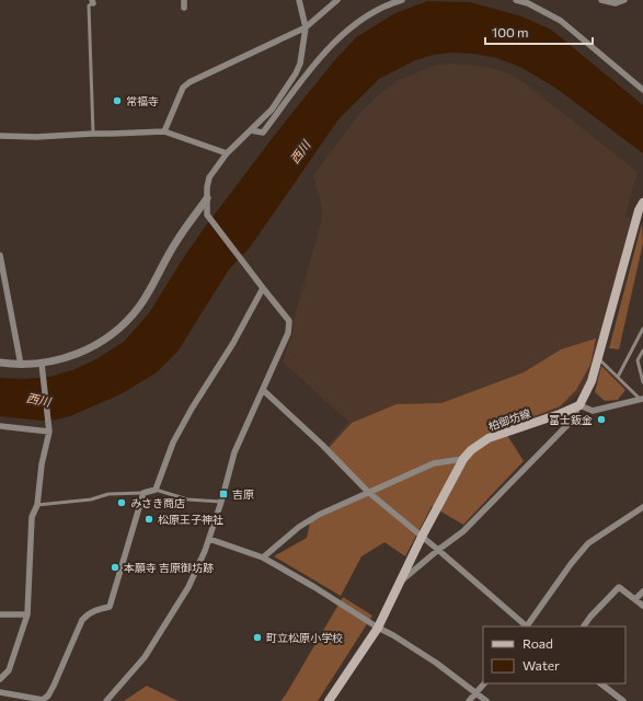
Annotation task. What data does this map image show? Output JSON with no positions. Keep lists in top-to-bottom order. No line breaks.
{"streets":{"main road":["柏御坊線"]},"water":["西川"],"places":{"other":["常福寺","富士鈑金","みさき商店","松原王子神社","本願寺 吉原御坊跡","町立松原小学校"],"transit":["吉原"]},"legend":["Road","Water"],"scale_bar":"100 m"}
